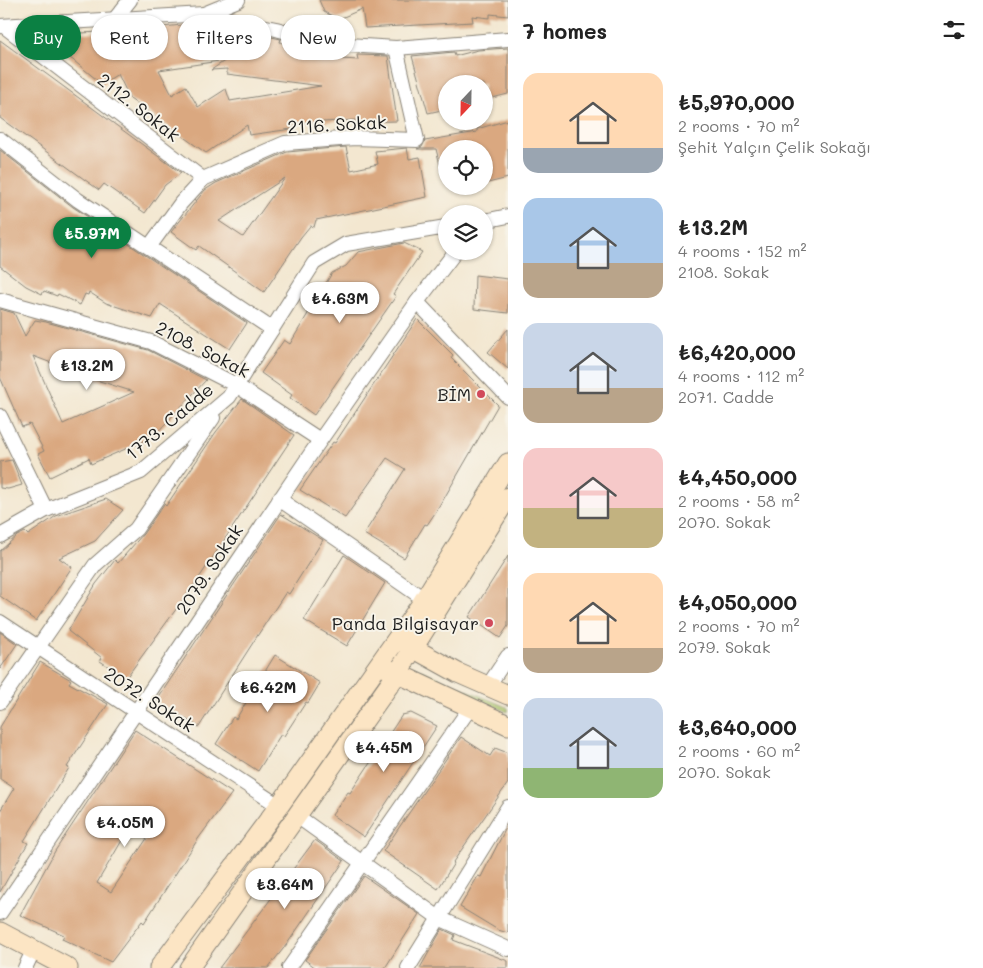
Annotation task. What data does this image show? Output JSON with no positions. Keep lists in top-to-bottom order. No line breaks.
{"streets":{"street":["2112. Sokak","2116. Sokak","2108. Sokak","1773. Cadde","2079. Sokak","2072. Sokak"]},"crossings":[["2112. Sokak","2116. Sokak"],["2108. Sokak","1773. Cadde"],["2108. Sokak","2079. Sokak"],["2079. Sokak","2072. Sokak"]],"places":["BİM","Panda Bilgisayar"],"north":"bottom","page":{"heading":"7 homes","chip":["Buy","Rent","Filters","New"],"list":[{"name":"₺5,970,000","note":"2 rooms · 70 m² · Şehit Yalçın Çelik Sokağı"},{"name":"₺13.2M","note":"4 rooms · 152 m² · 2108. Sokak"},{"name":"₺6,420,000","note":"4 rooms · 112 m² · 2071. Cadde"},{"name":"₺4,450,000","note":"2 rooms · 58 m² · 2070. Sokak"},{"name":"₺4,050,000","note":"2 rooms · 70 m² · 2079. Sokak"},{"name":"₺3,640,000","note":"2 rooms · 60 m² · 2070. Sokak"}],"price":["₺5.97M","₺4.63M","₺13.2M","₺6.42M","₺4.45M","₺4.05M","₺3.64M"]}}
